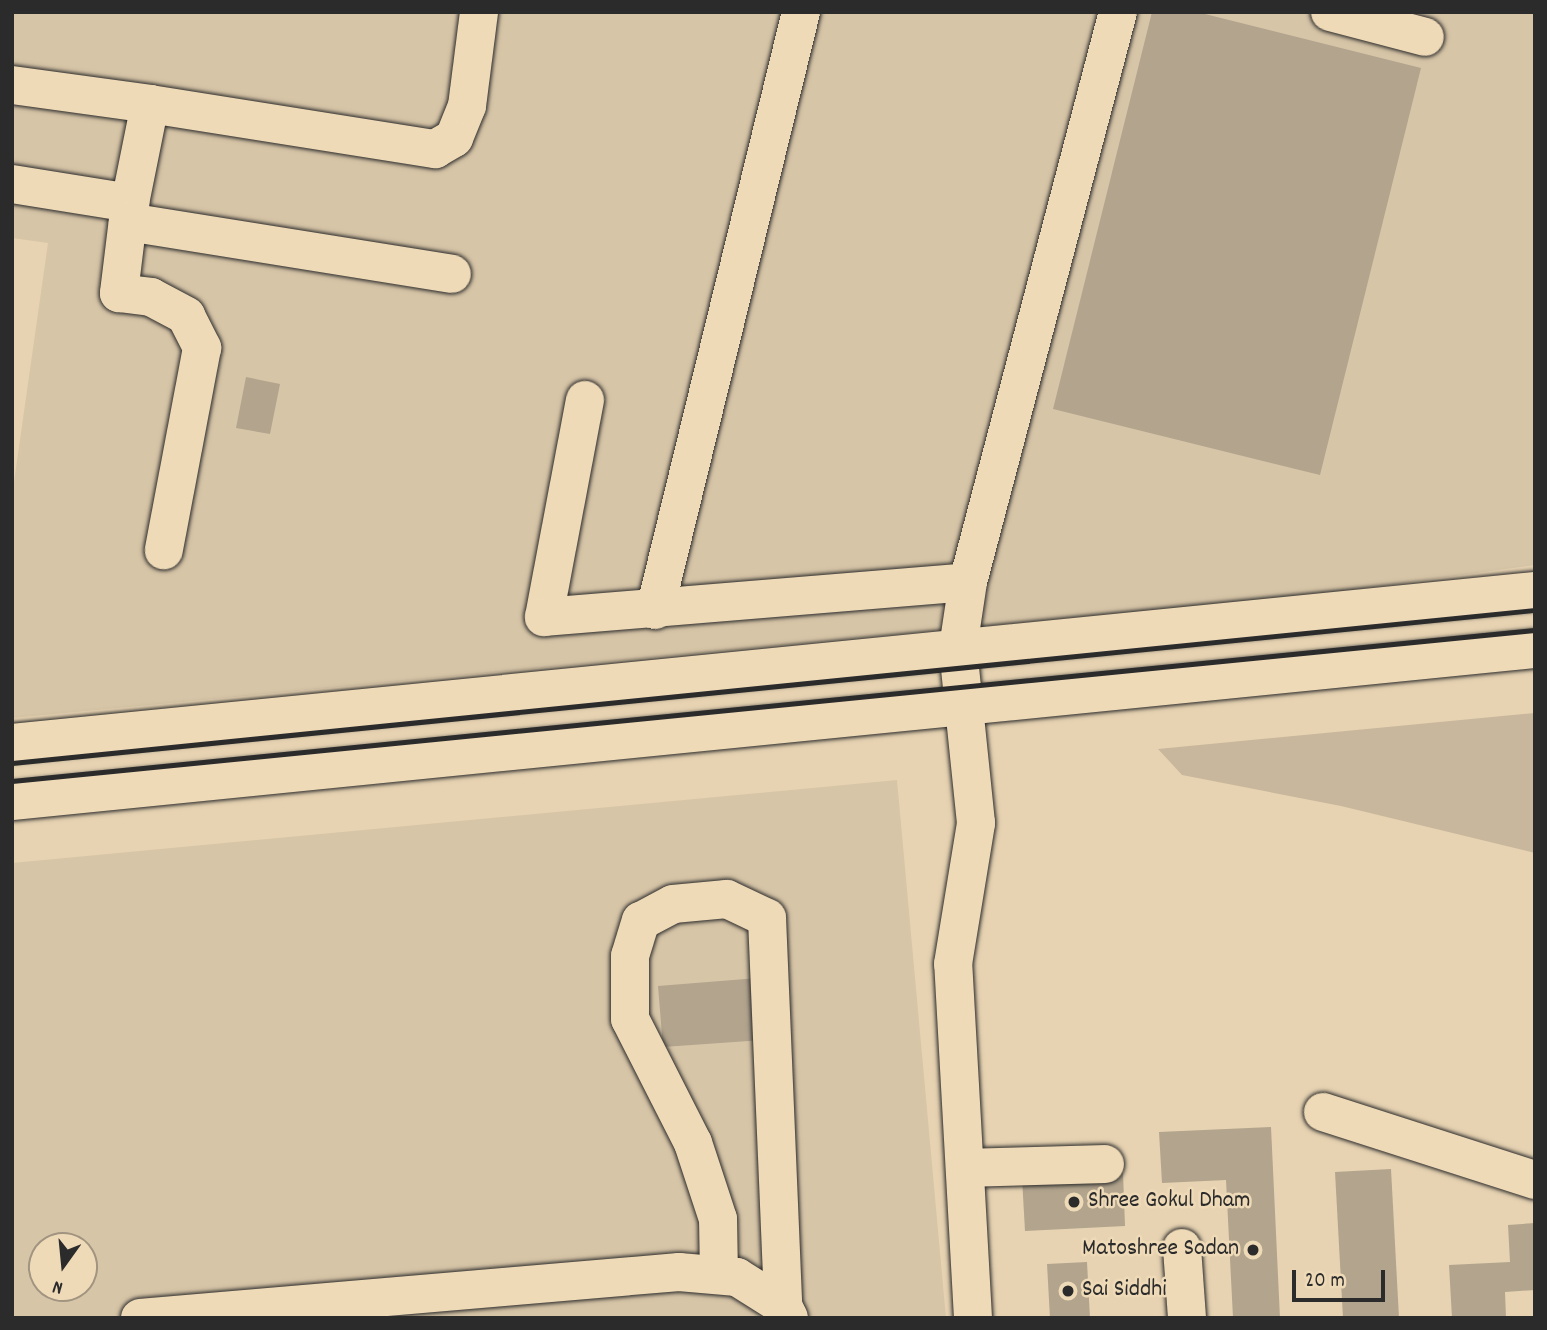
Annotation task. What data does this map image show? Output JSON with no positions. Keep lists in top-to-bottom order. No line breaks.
{"places":["Shree Gokul Dham","Matoshree Sadan","Sai Siddhi"],"scale_bar":"20 m","north":"bottom"}
